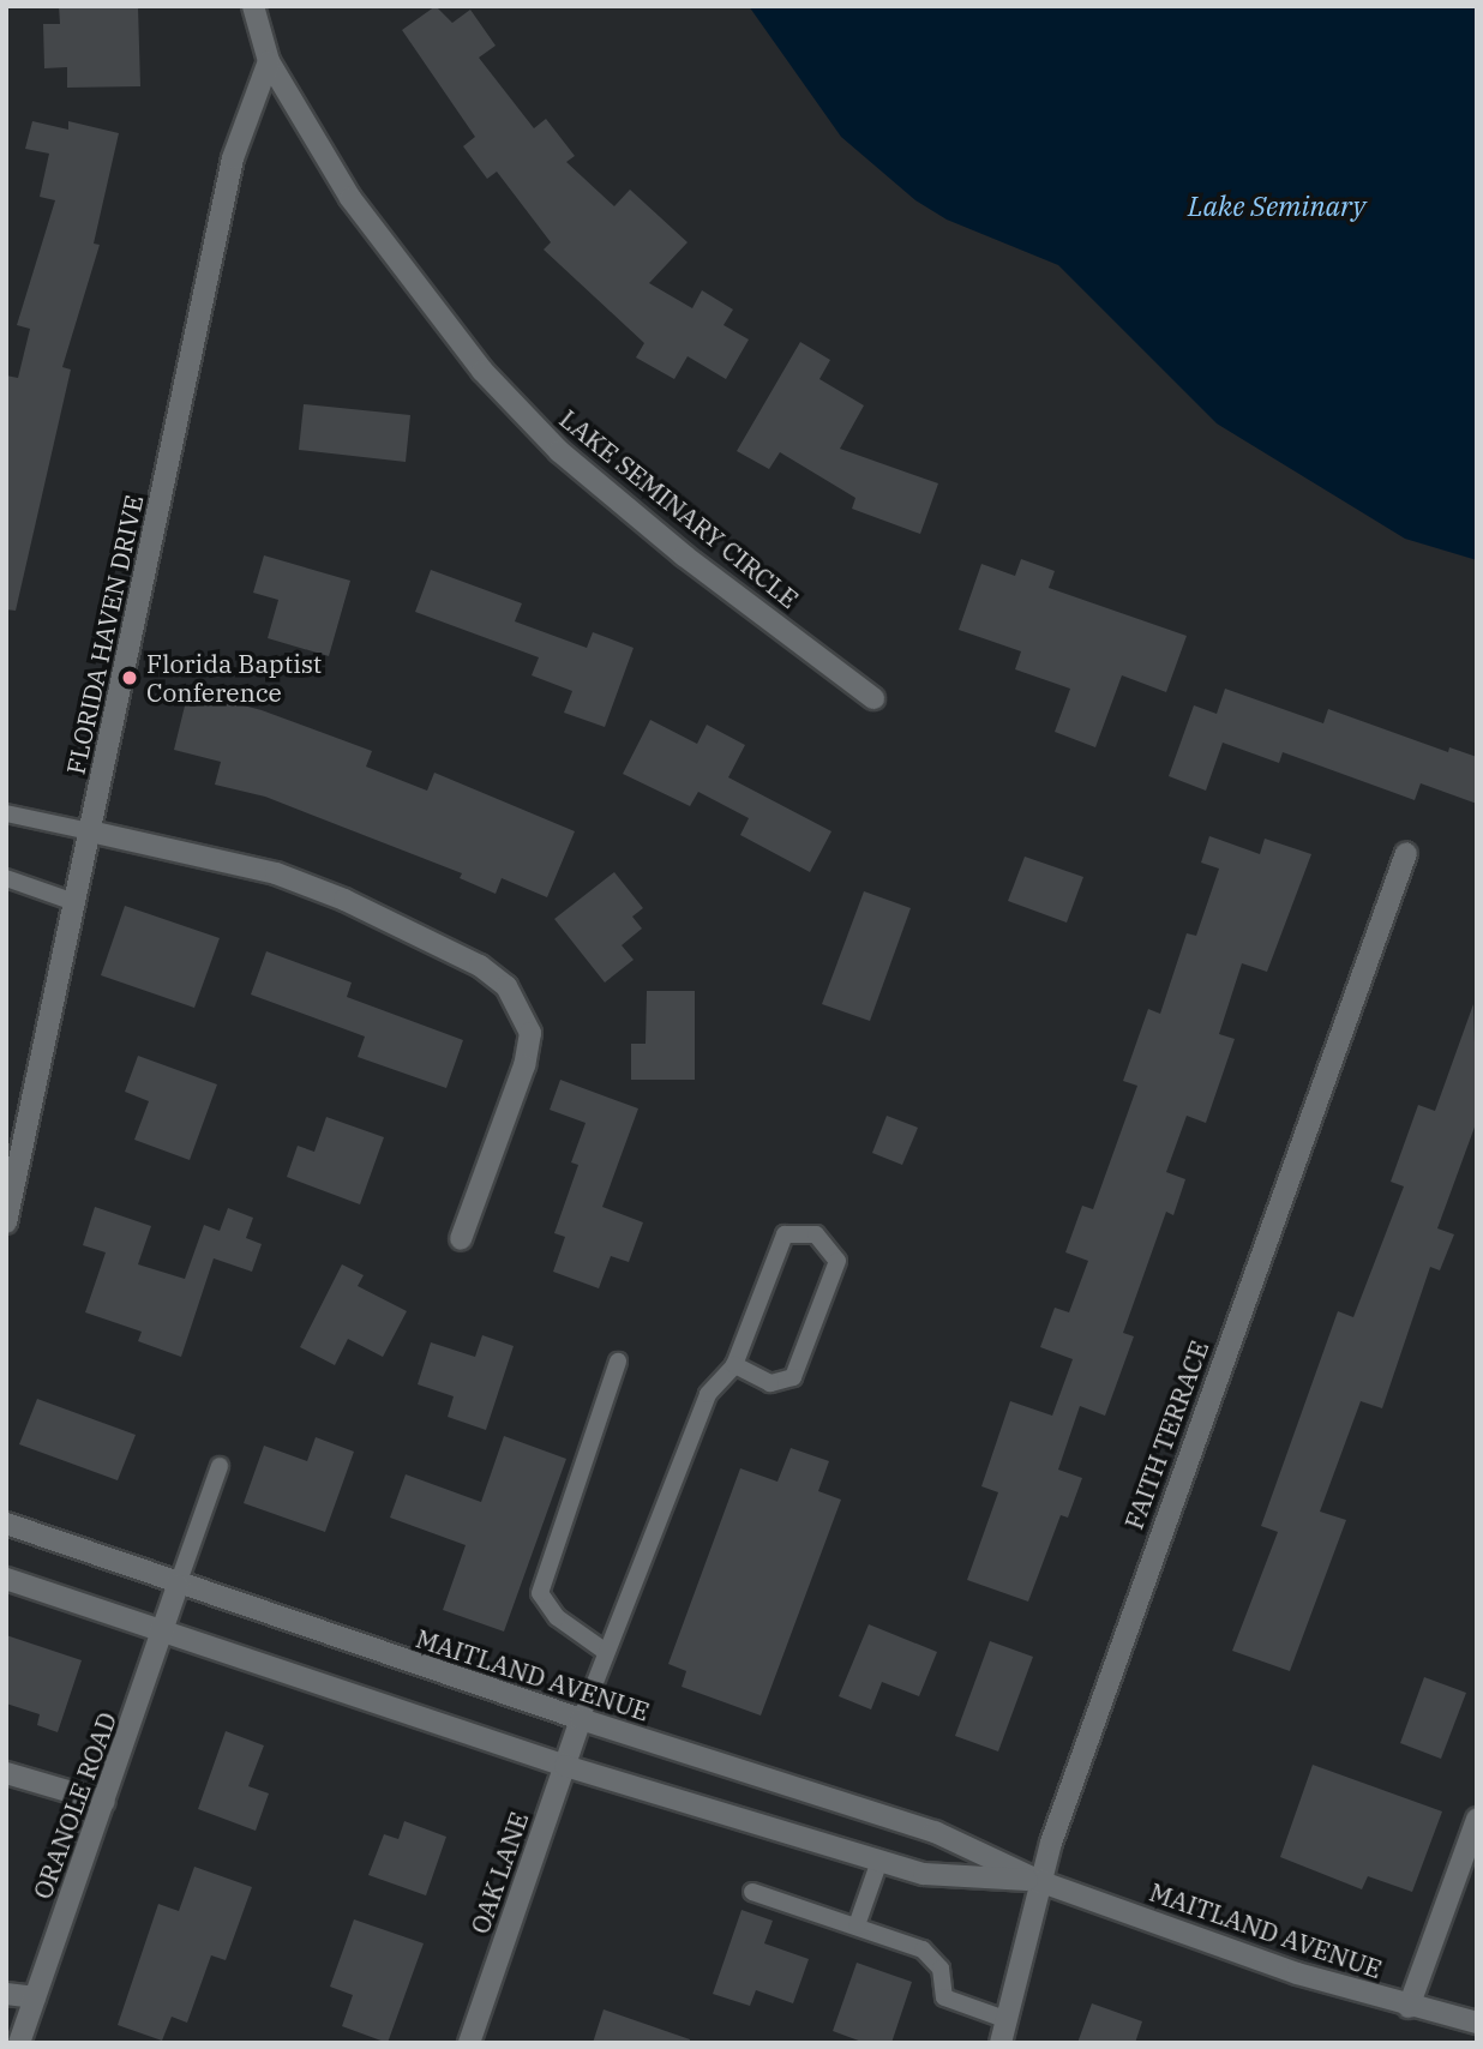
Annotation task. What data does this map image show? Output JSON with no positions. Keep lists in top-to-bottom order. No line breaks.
{"streets":{"street":["LAKE SEMINARY CIRCLE","FLORIDA HAVEN DRIVE","FAITH TERRACE","MAITLAND AVENUE","ORANOLE ROAD","OAK LANE"]},"crossings":[["LAKE SEMINARY CIRCLE","FLORIDA HAVEN DRIVE"],["FAITH TERRACE","MAITLAND AVENUE"],["MAITLAND AVENUE","ORANOLE ROAD"],["MAITLAND AVENUE","OAK LANE"]],"water":["Lake Seminary"],"places":["Florida Baptist Conference"]}
